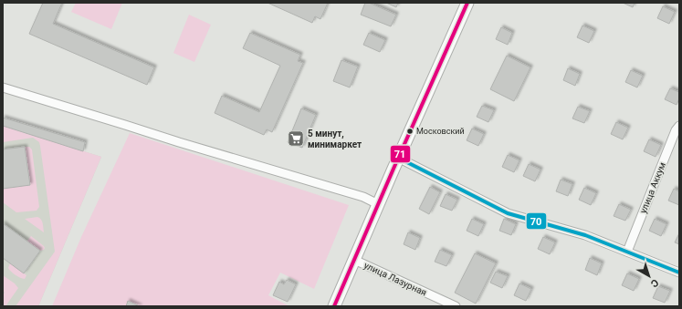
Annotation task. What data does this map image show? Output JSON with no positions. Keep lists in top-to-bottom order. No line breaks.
{"streets":{"street":["улица Аккум","улица Лазурная"]},"places":{"other":["Московский"],"supermarket":["5 минут, минимаркет"]},"lines":["transit line 71","transit line 70"],"north":"bottom right"}
